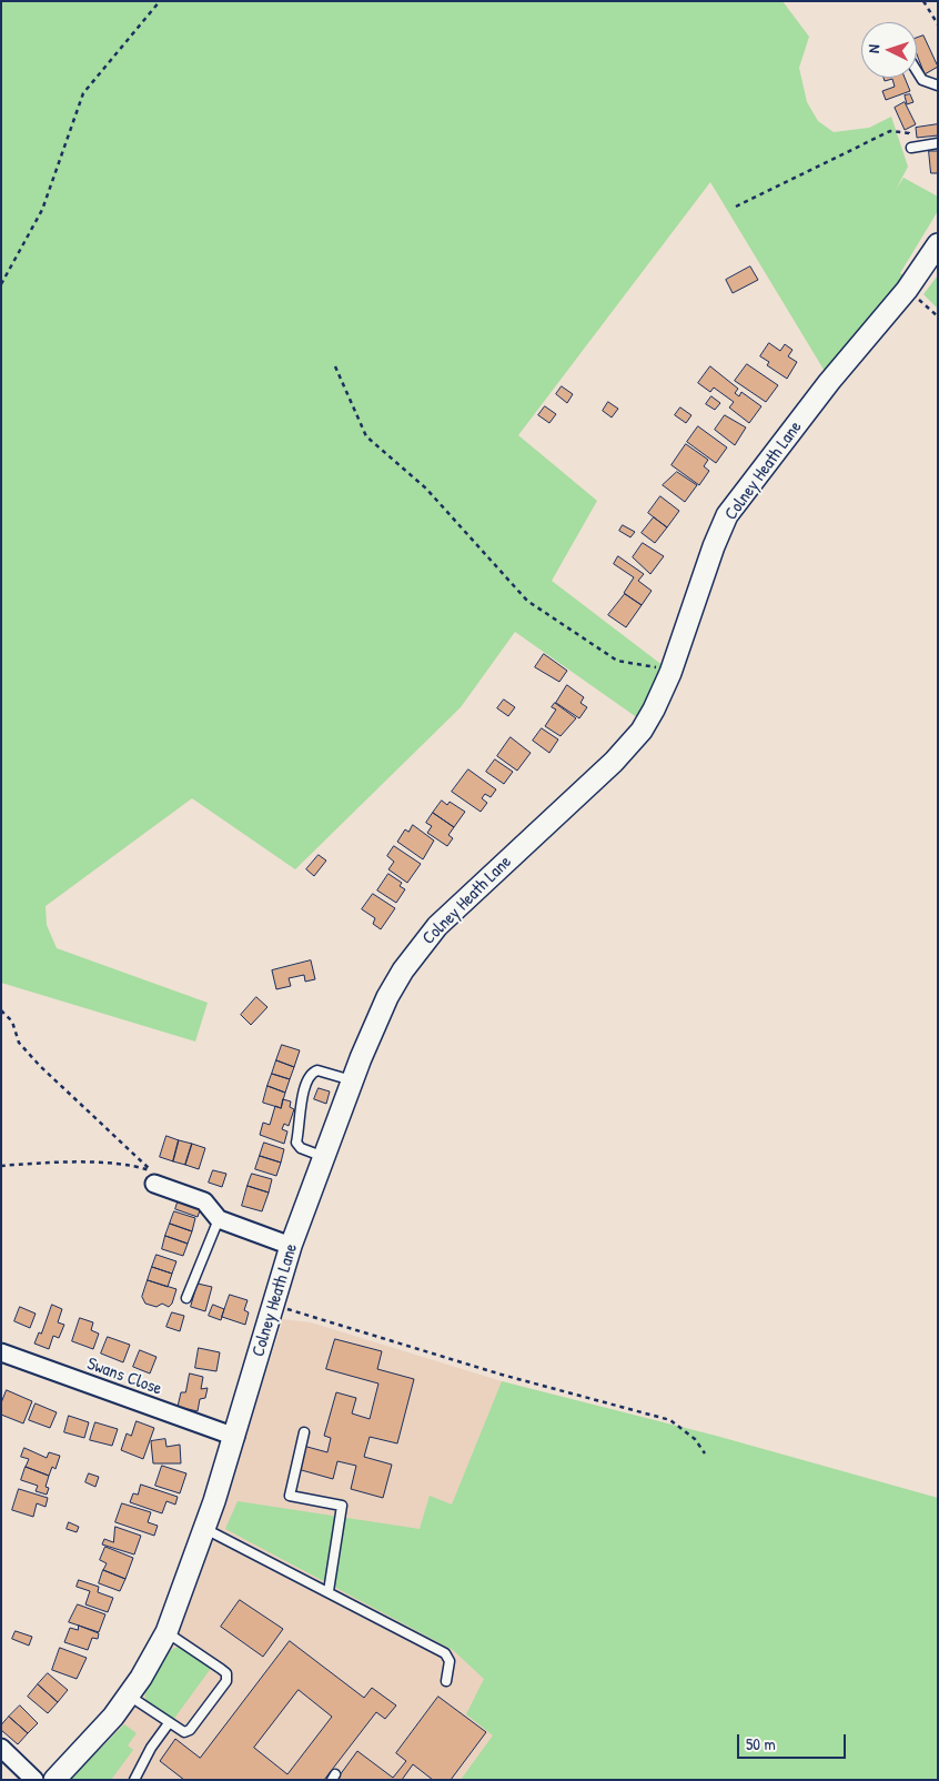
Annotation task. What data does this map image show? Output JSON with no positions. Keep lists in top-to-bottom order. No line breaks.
{"streets":{"street":["Colney Heath Lane","Swans Close"]},"crossings":[["Colney Heath Lane","Swans Close"]],"scale_bar":"50 m","north":"left"}
